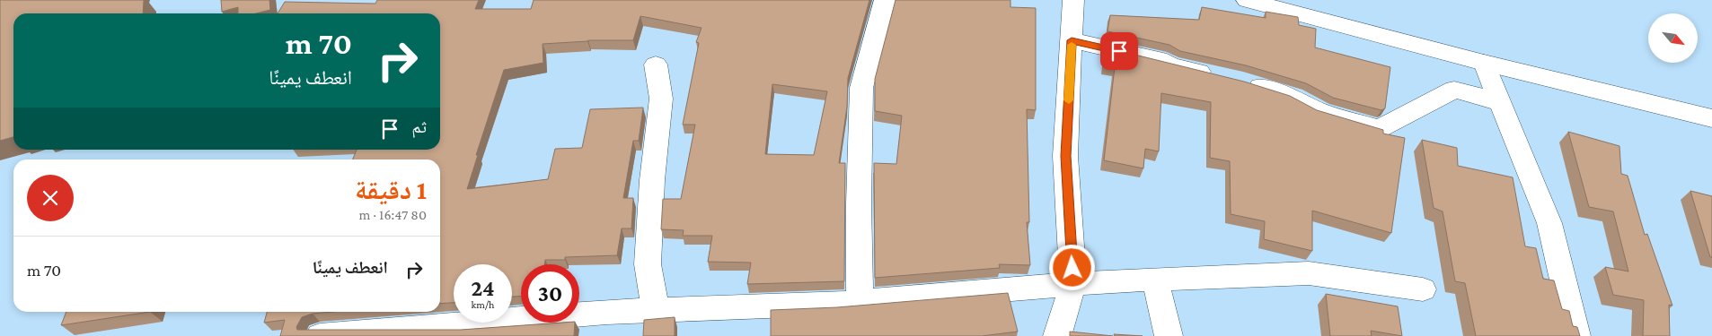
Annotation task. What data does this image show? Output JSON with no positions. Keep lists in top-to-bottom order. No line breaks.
{"north":"bottom right","page":{"turn":["70 m","انعطف يمينًا"],"then":"ثم","heading":["1 دقيقة","80 m · 16:47"],"list":[{"name":"انعطف يمينًا","value":"70 m"}],"speed":"24 km/h","limit":"30"}}
